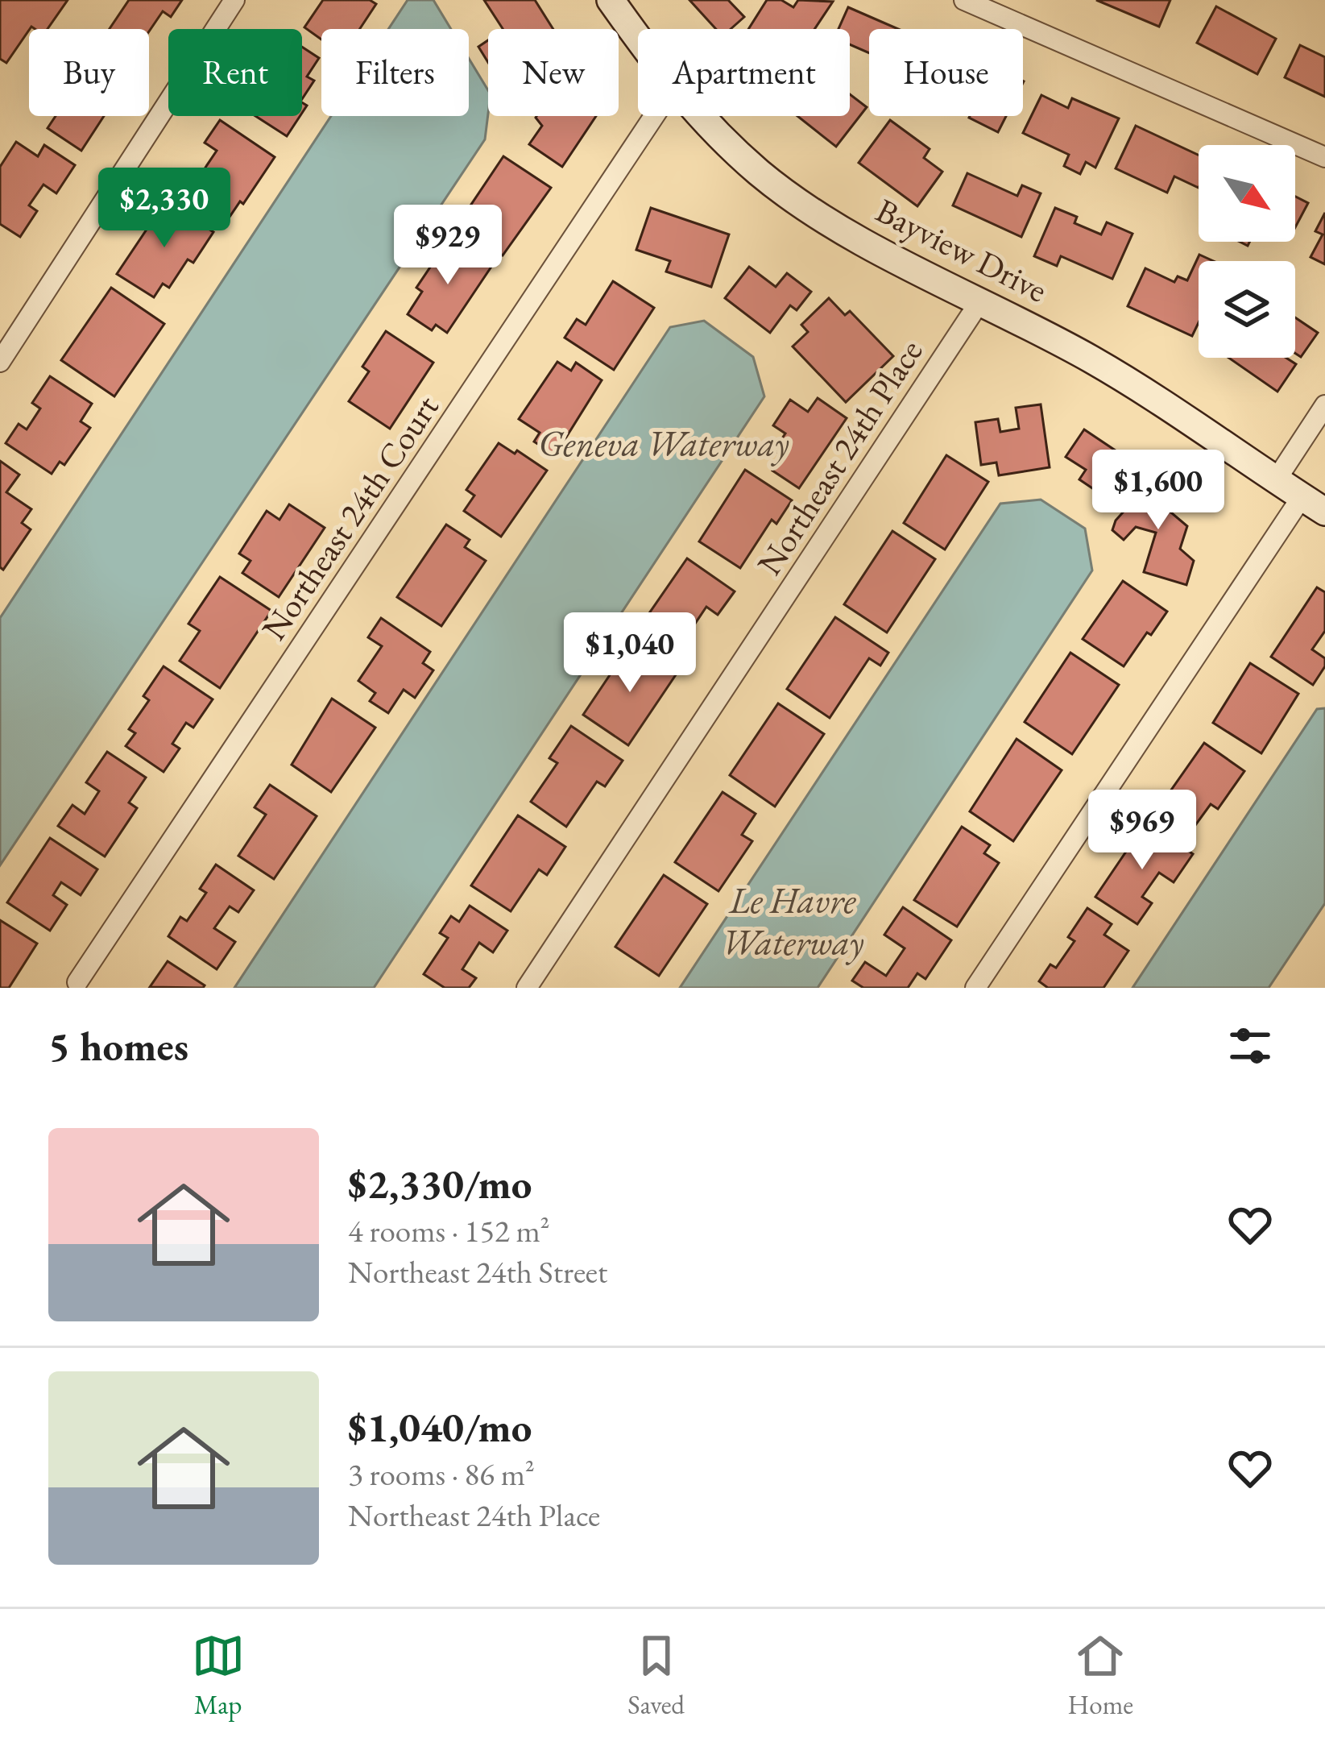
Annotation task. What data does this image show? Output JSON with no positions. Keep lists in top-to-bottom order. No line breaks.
{"streets":{"street":["Bayview Drive","Northeast 24th Place","Northeast 24th Court"]},"crossings":[["Bayview Drive","Northeast 24th Place"]],"water":["Geneva Waterway","Le Havre Waterway"],"north":"bottom right","page":{"chip":["Buy","Rent","Filters","New","Apartment","House"],"price":["$2,330","$929","$1,600","$1,040","$969"],"heading":"5 homes","list":[{"name":"$2,330/mo","note":"4 rooms · 152 m² · Northeast 24th Street"},{"name":"$1,040/mo","note":"3 rooms · 86 m² · Northeast 24th Place"}],"tabs":["Map","Saved","Home"]}}
